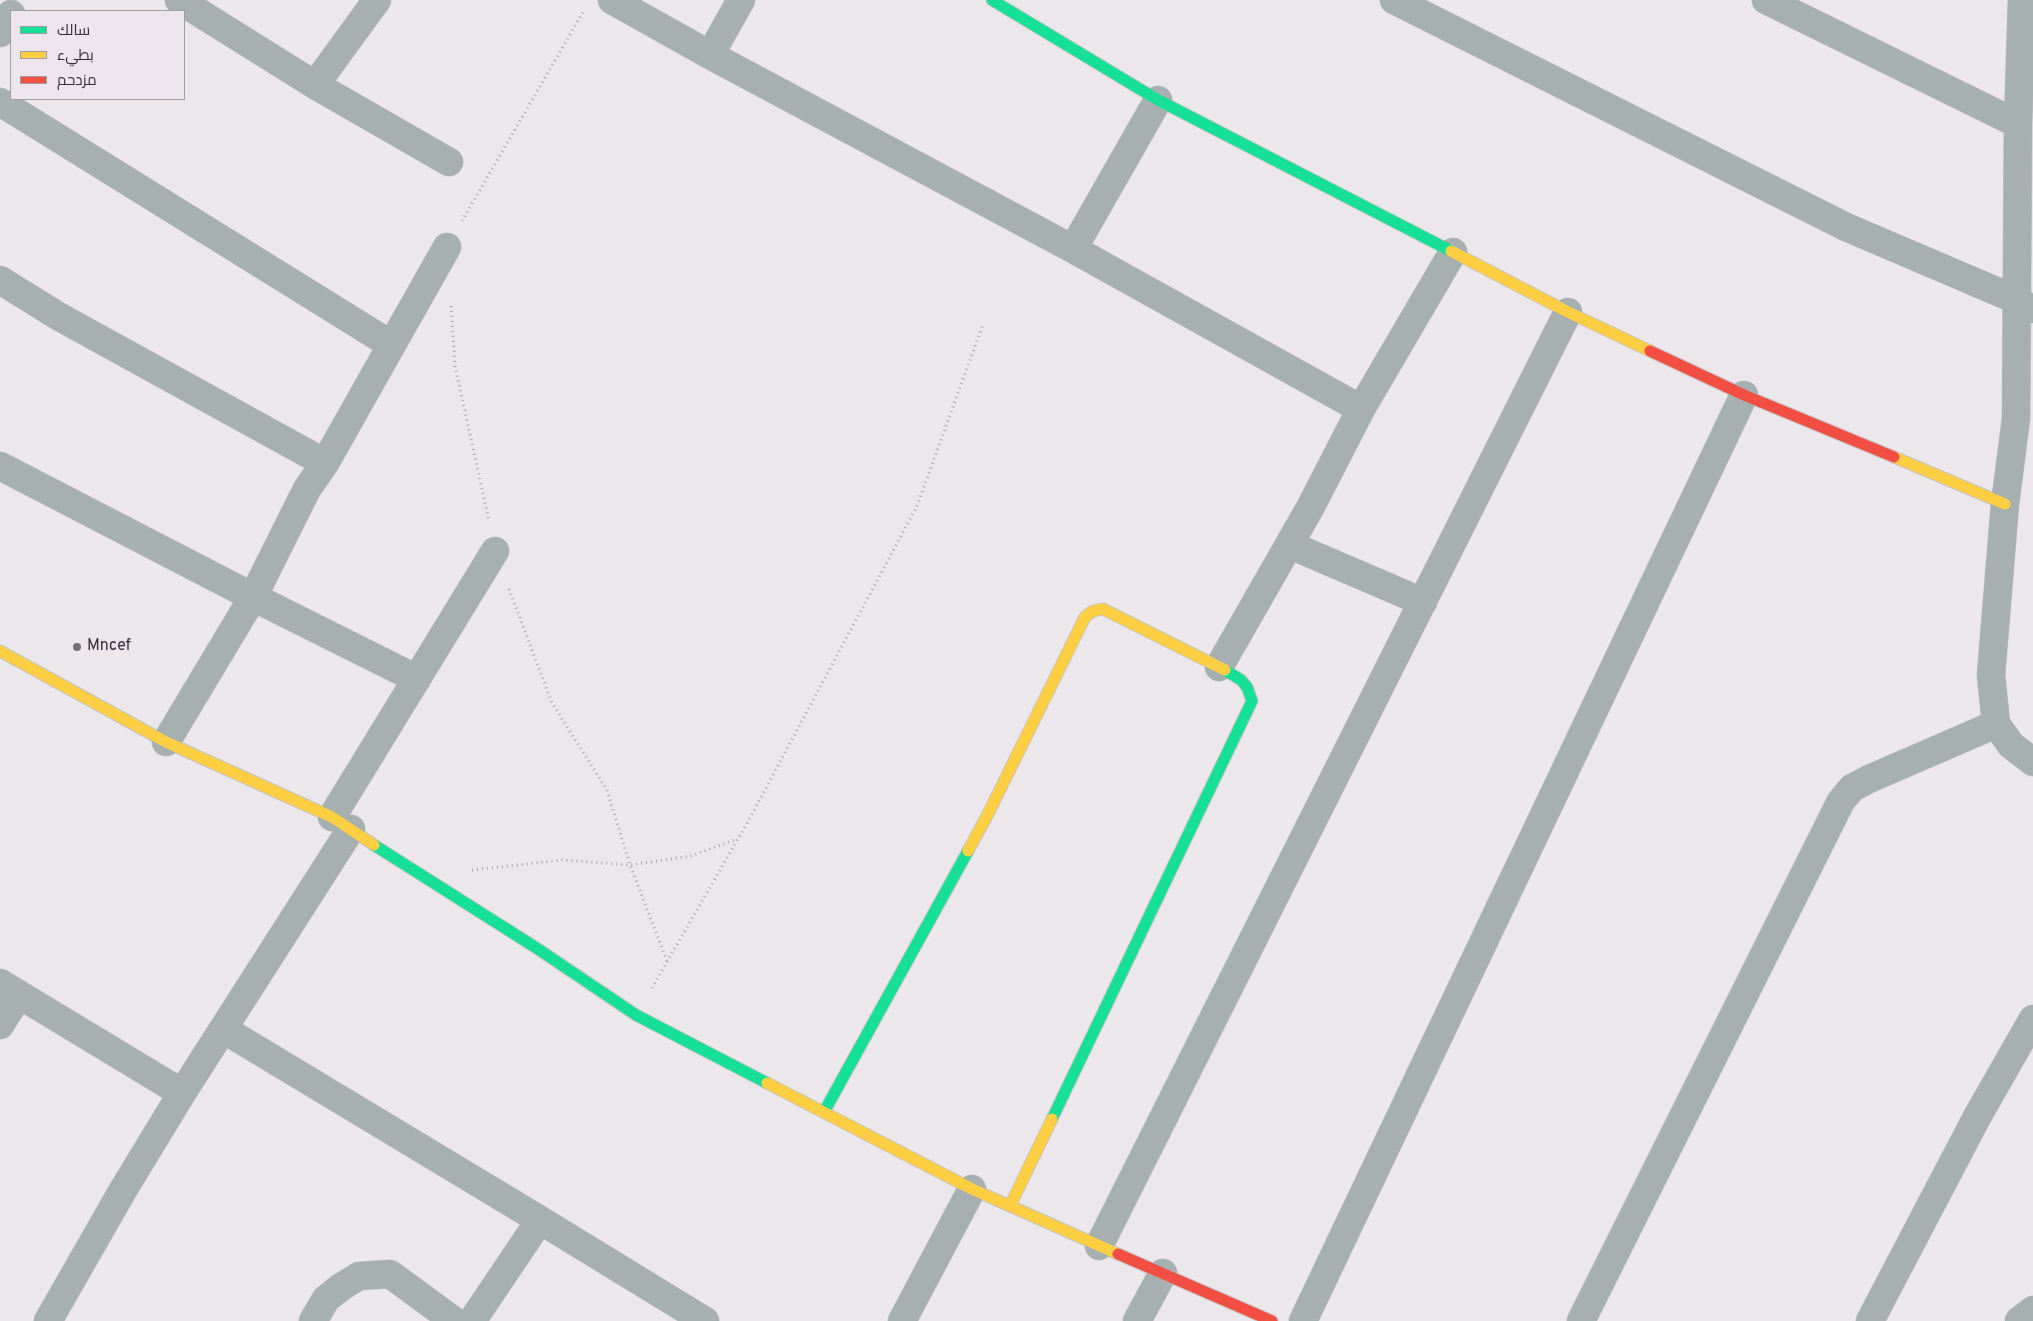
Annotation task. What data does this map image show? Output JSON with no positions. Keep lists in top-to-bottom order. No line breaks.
{"places":["Mncef"],"legend":["سالك","بطيء","مزدحم"]}
